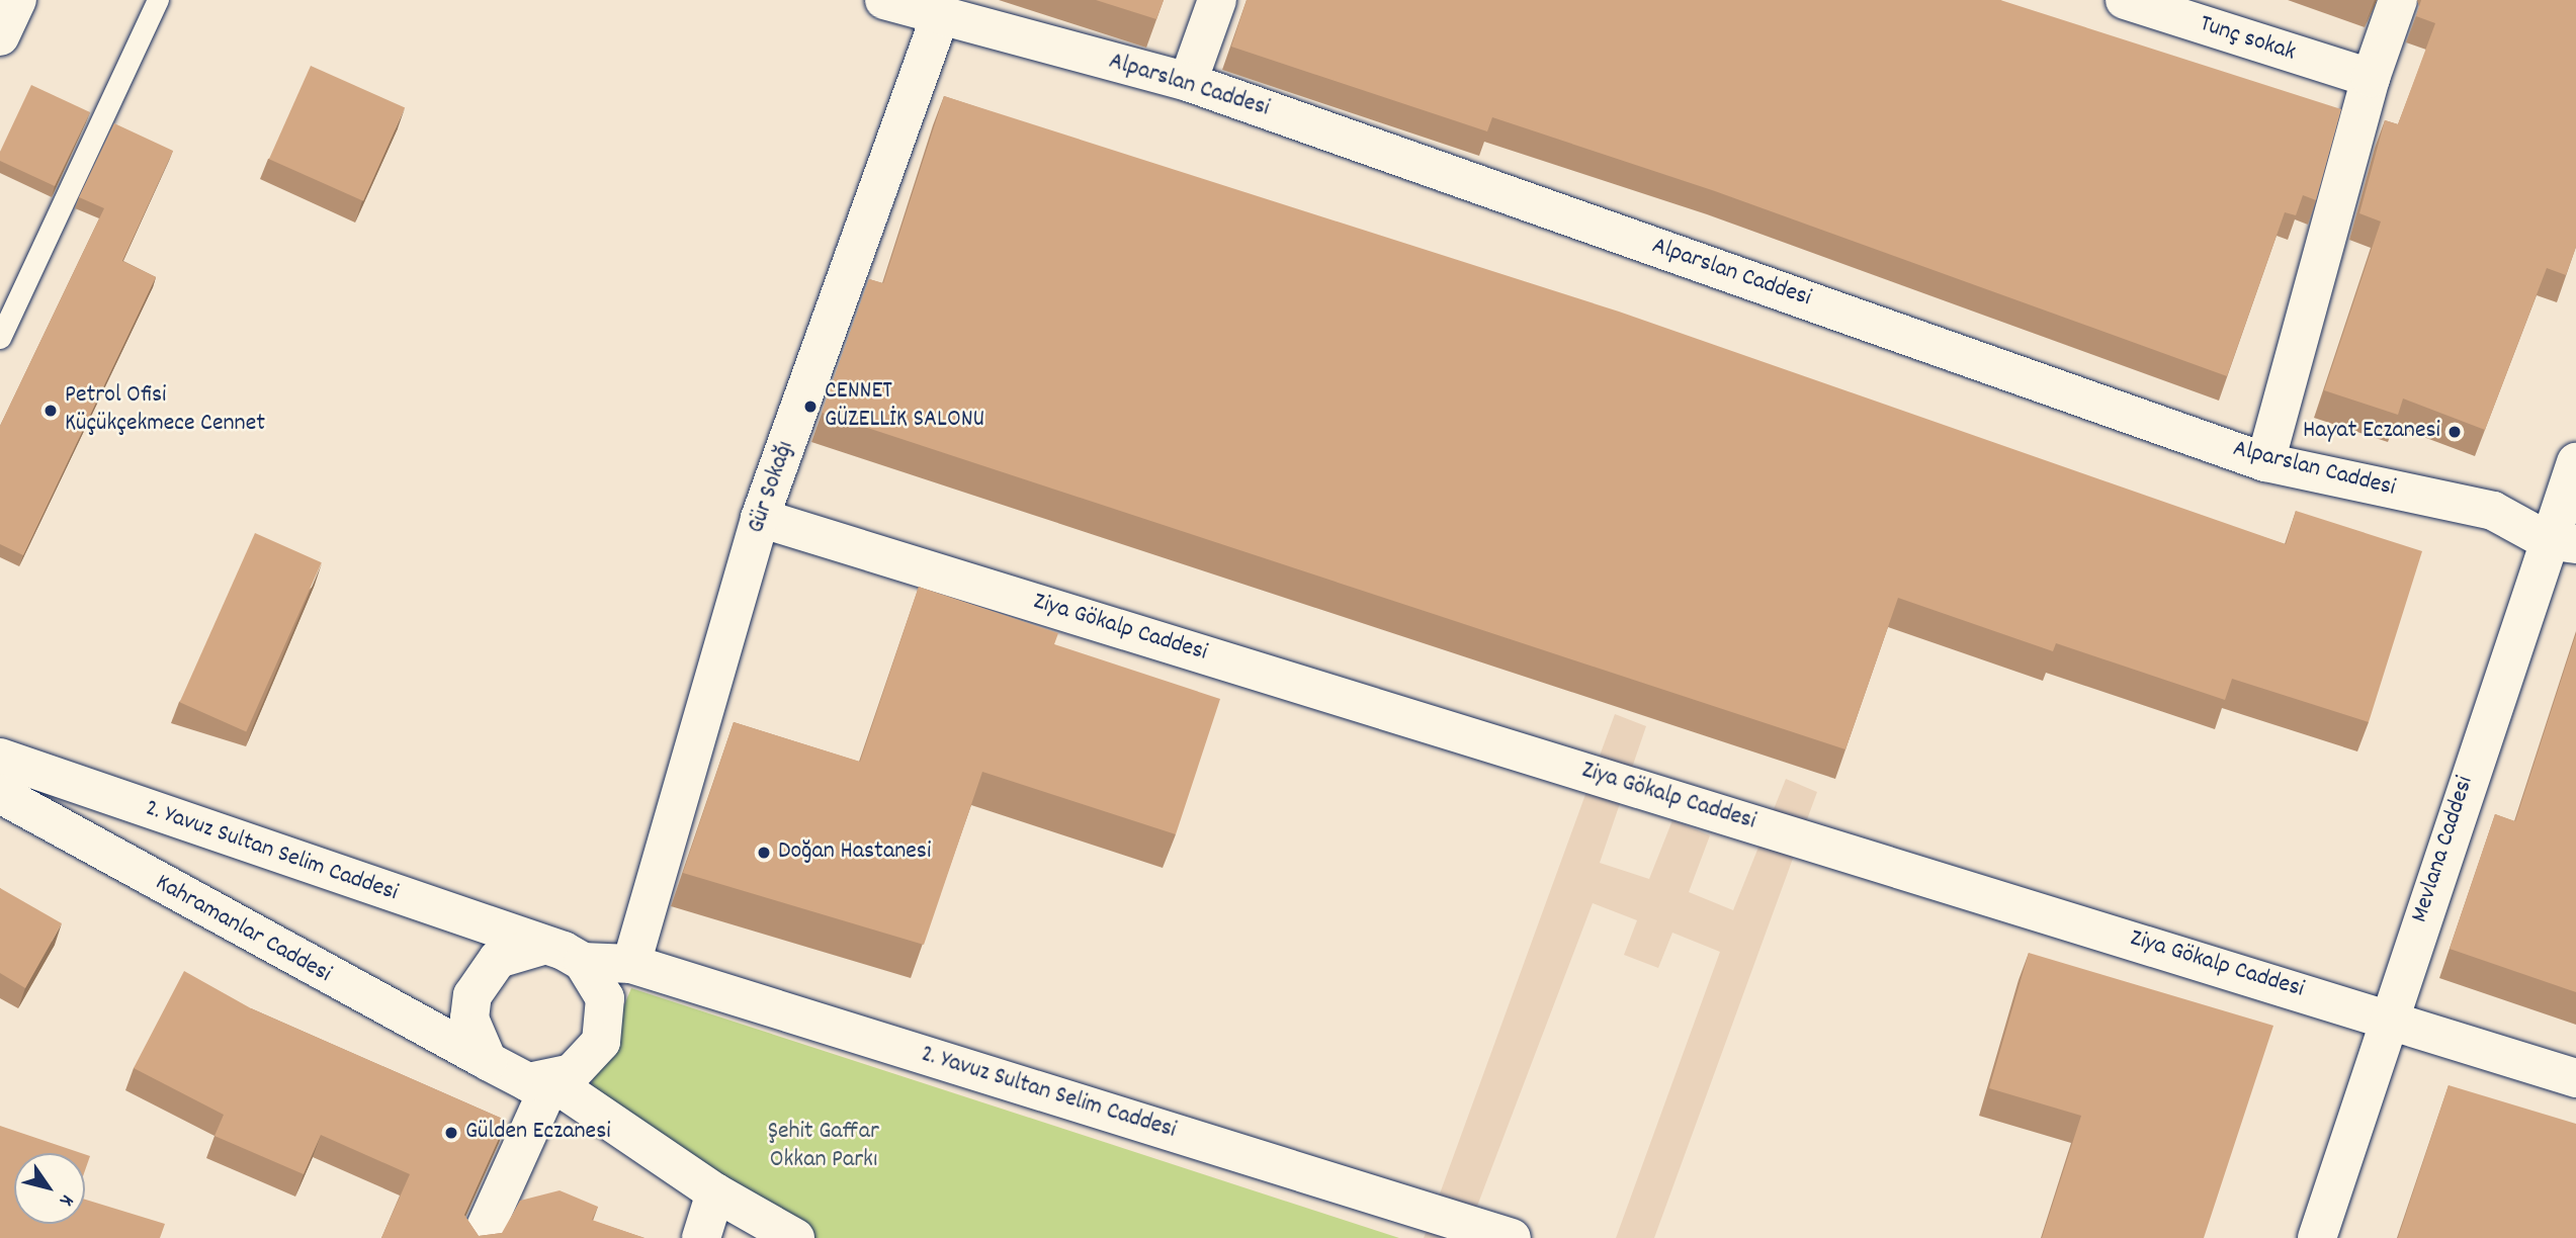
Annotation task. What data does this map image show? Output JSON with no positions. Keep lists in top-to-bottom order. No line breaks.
{"streets":{"street":["Tunç sokak","Alparslan Caddesi","Gür Sokağı","Ziya Gökalp Caddesi","Mevlana Caddesi","2. Yavuz Sultan Selim Caddesi","Kahramanlar Caddesi"]},"crossings":[["Alparslan Caddesi","Gür Sokağı"],["Alparslan Caddesi","Mevlana Caddesi"],["Gür Sokağı","Ziya Gökalp Caddesi"],["Gür Sokağı","2. Yavuz Sultan Selim Caddesi"],["Ziya Gökalp Caddesi","Mevlana Caddesi"],["2. Yavuz Sultan Selim Caddesi","Kahramanlar Caddesi"]],"parks":["Şehit Gaffar Okkan Parkı"],"places":["CENNET GÜZELLİK SALONU","Petrol Ofisi Küçükçekmece Cennet","Hayat Eczanesi","Doğan Hastanesi","Gülden Eczanesi"],"north":"bottom right"}
